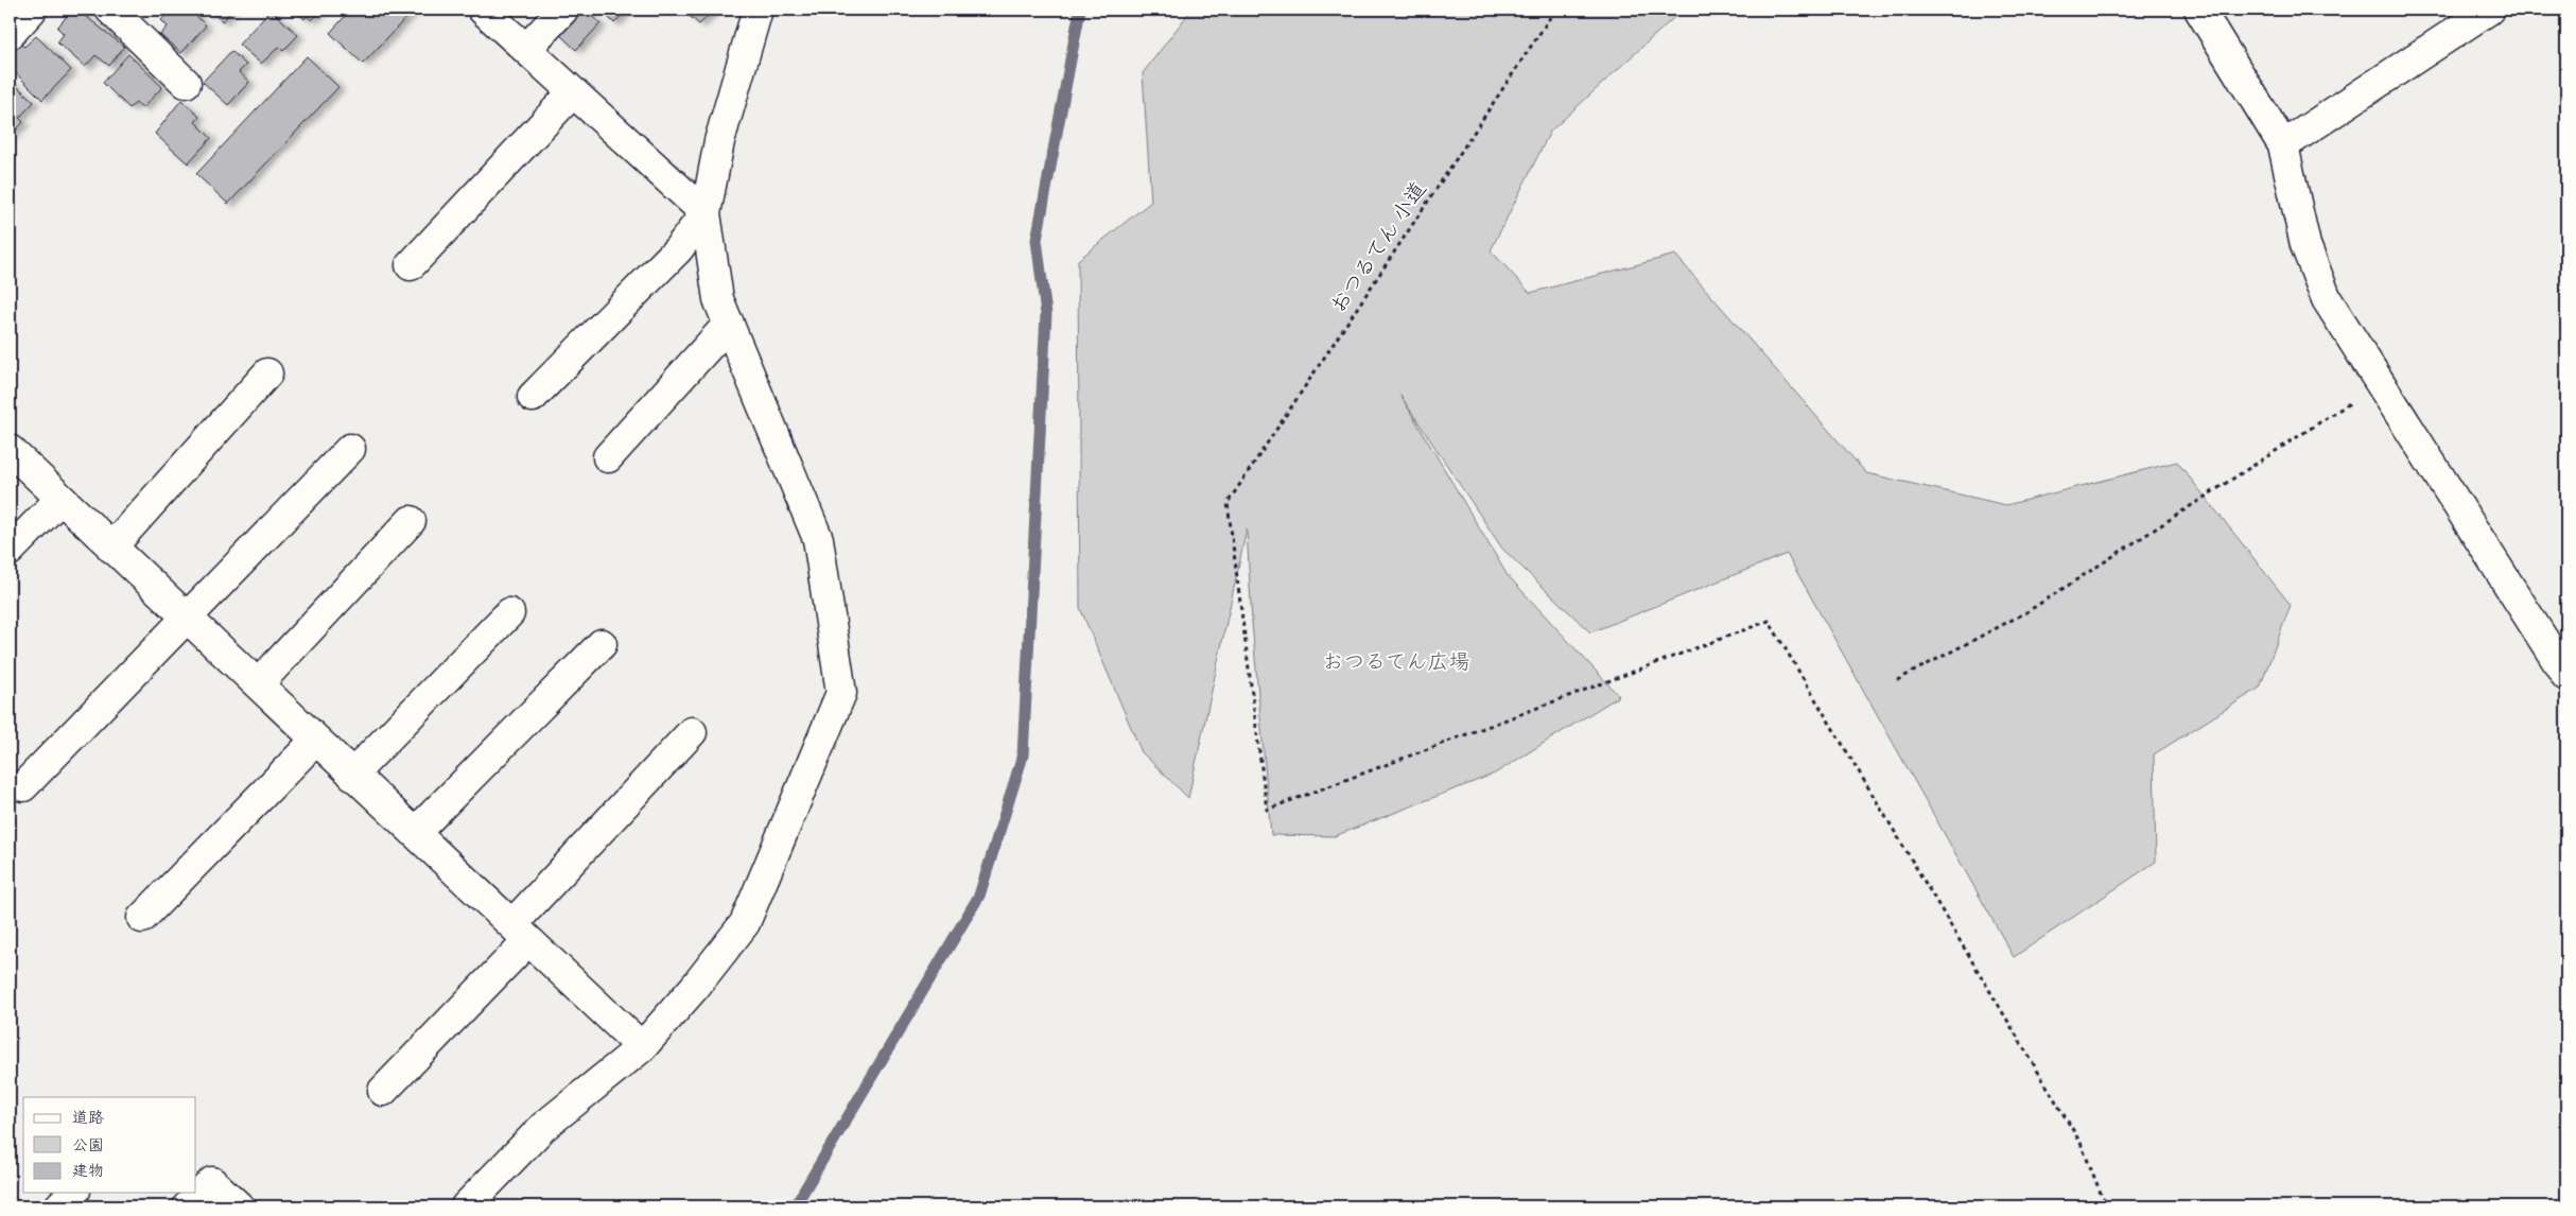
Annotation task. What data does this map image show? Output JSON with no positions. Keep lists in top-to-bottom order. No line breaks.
{"streets":{"path":["おつるてん 小道"]},"parks":["おつるてん広場"],"legend":["道路","公園","建物"]}
